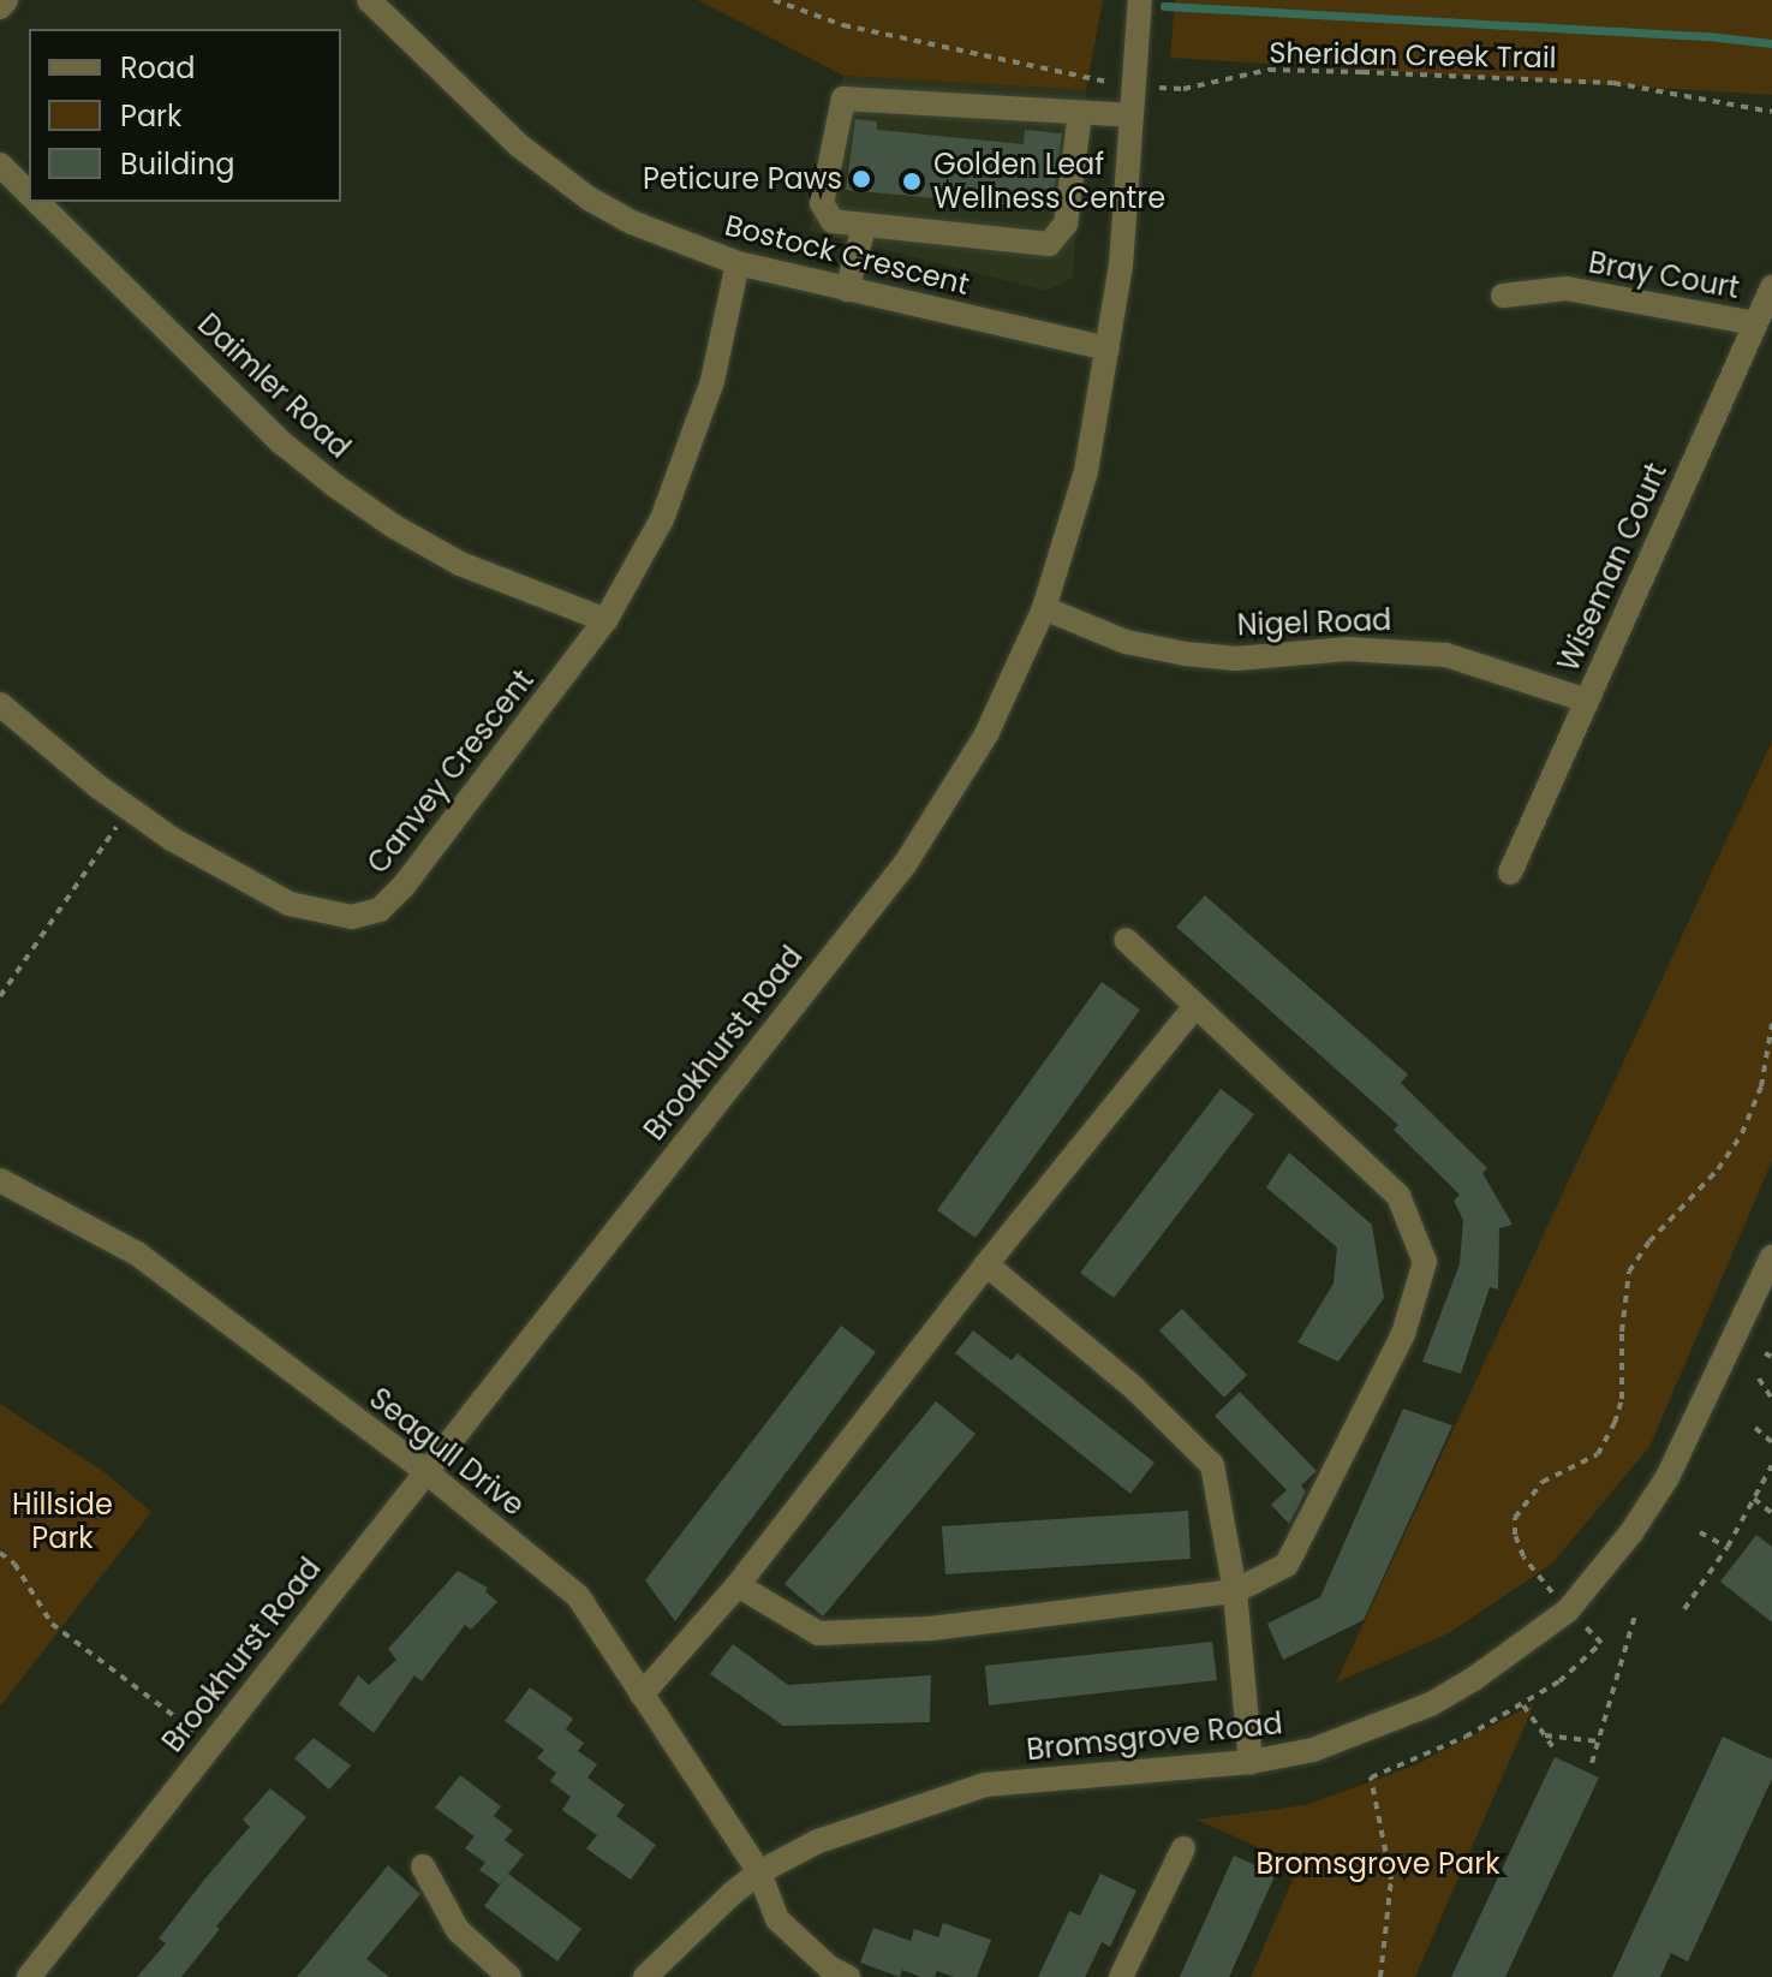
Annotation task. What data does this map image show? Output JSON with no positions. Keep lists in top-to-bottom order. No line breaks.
{"streets":{"street":["Bostock Crescent","Bray Court","Daimler Road","Wiseman Court","Nigel Road","Canvey Crescent","Brookhurst Road","Seagull Drive","Bromsgrove Road"],"path":["Sheridan Creek Trail"]},"crossings":[["Sheridan Creek Trail","Brookhurst Road"],["Bostock Crescent","Canvey Crescent"],["Bostock Crescent","Brookhurst Road"],["Bray Court","Wiseman Court"],["Daimler Road","Canvey Crescent"],["Wiseman Court","Nigel Road"],["Nigel Road","Brookhurst Road"],["Brookhurst Road","Seagull Drive"],["Seagull Drive","Bromsgrove Road"]],"parks":["Hillside Park","Bromsgrove Park"],"places":["Peticure Paws","Golden Leaf Wellness Centre"],"legend":["Road","Park","Building"]}
